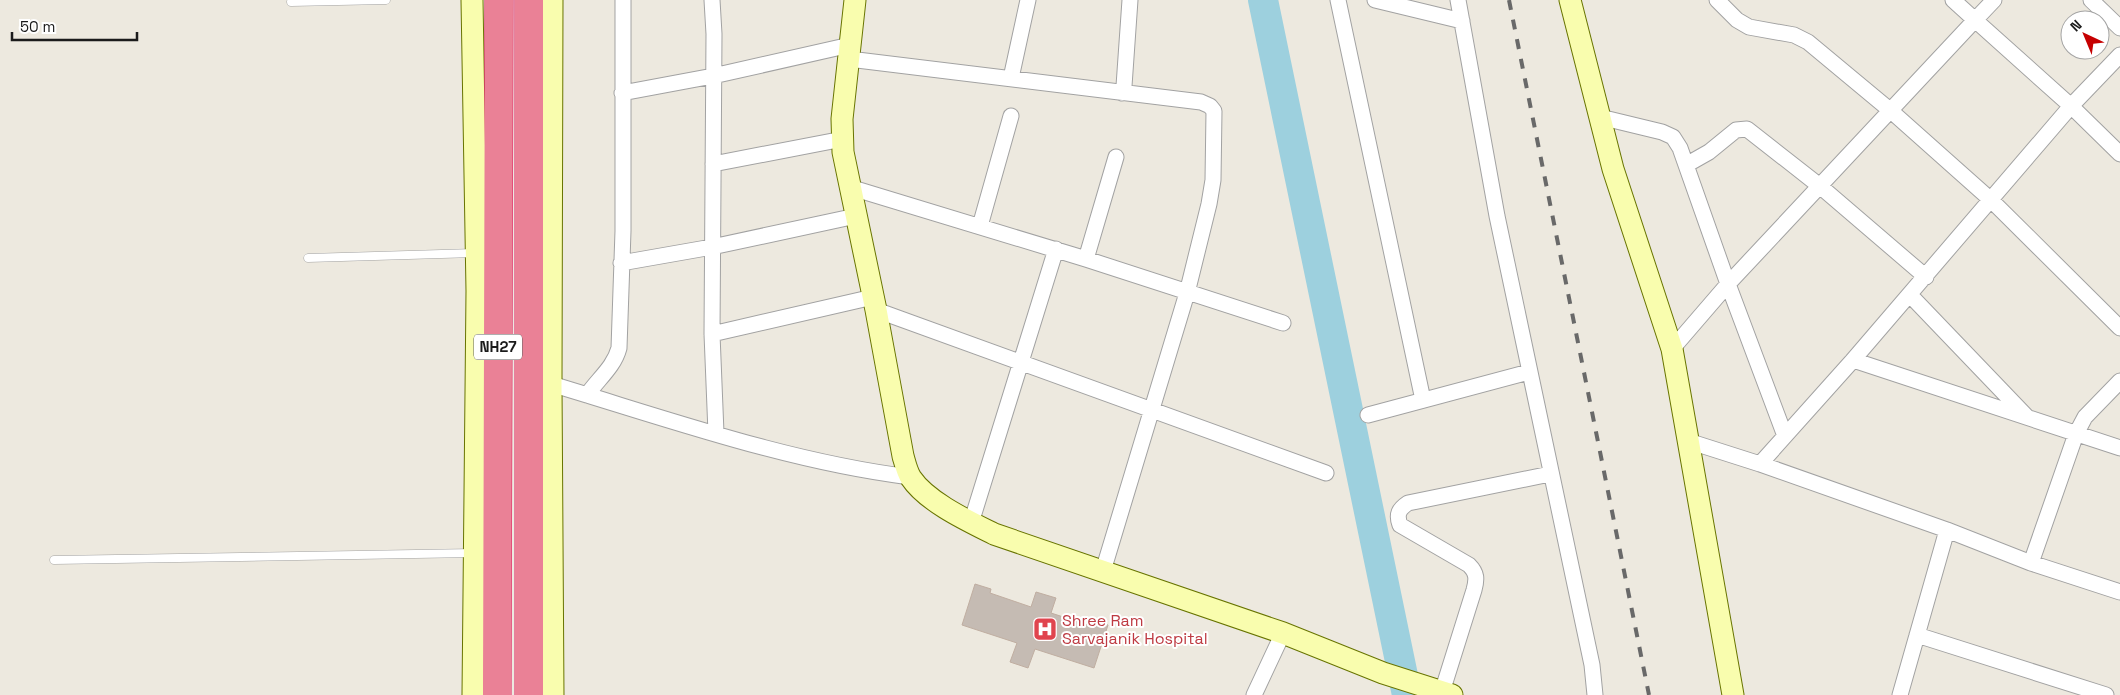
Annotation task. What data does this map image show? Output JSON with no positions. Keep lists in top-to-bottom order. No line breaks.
{"streets":{"highway":["NH27"]},"places":{"hospital":["Shree Ram Sarvajanik Hospital"]},"scale_bar":"50 m","north":"top left"}
